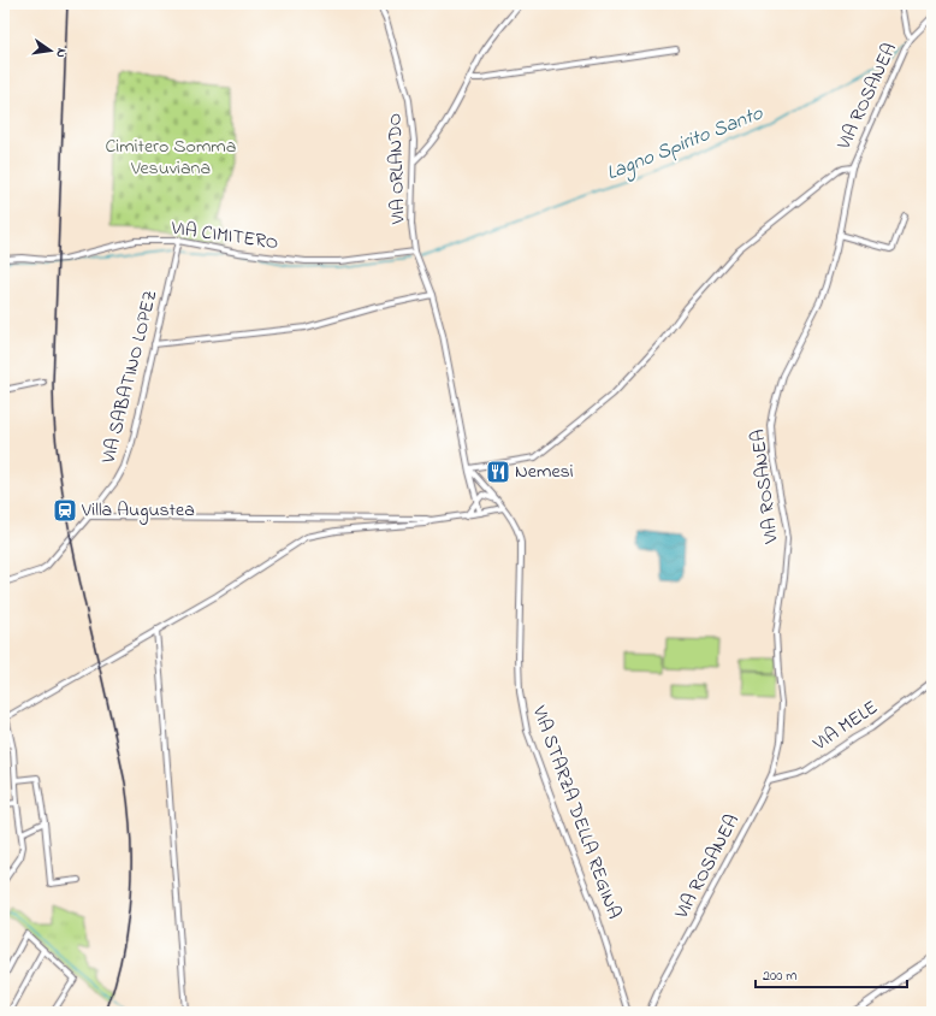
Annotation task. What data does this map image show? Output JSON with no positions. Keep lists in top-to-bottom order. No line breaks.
{"streets":{"street":["VIA ROSANEA","VIA ORLANDO","VIA CIMITERO","VIA SABATINO LOPEZ","VIA MELE","VIA STARZA DELLA REGINA"]},"crossings":[["VIA ROSANEA","VIA MELE"],["VIA ORLANDO","VIA CIMITERO"],["VIA CIMITERO","VIA SABATINO LOPEZ"]],"water":["Lagno Spirito Santo"],"parks":["Cimitero Somma Vesuviana"],"places":{"restaurant":["Nemesi"],"station":["Villa Augustea"]},"scale_bar":"200 m","north":"right"}
